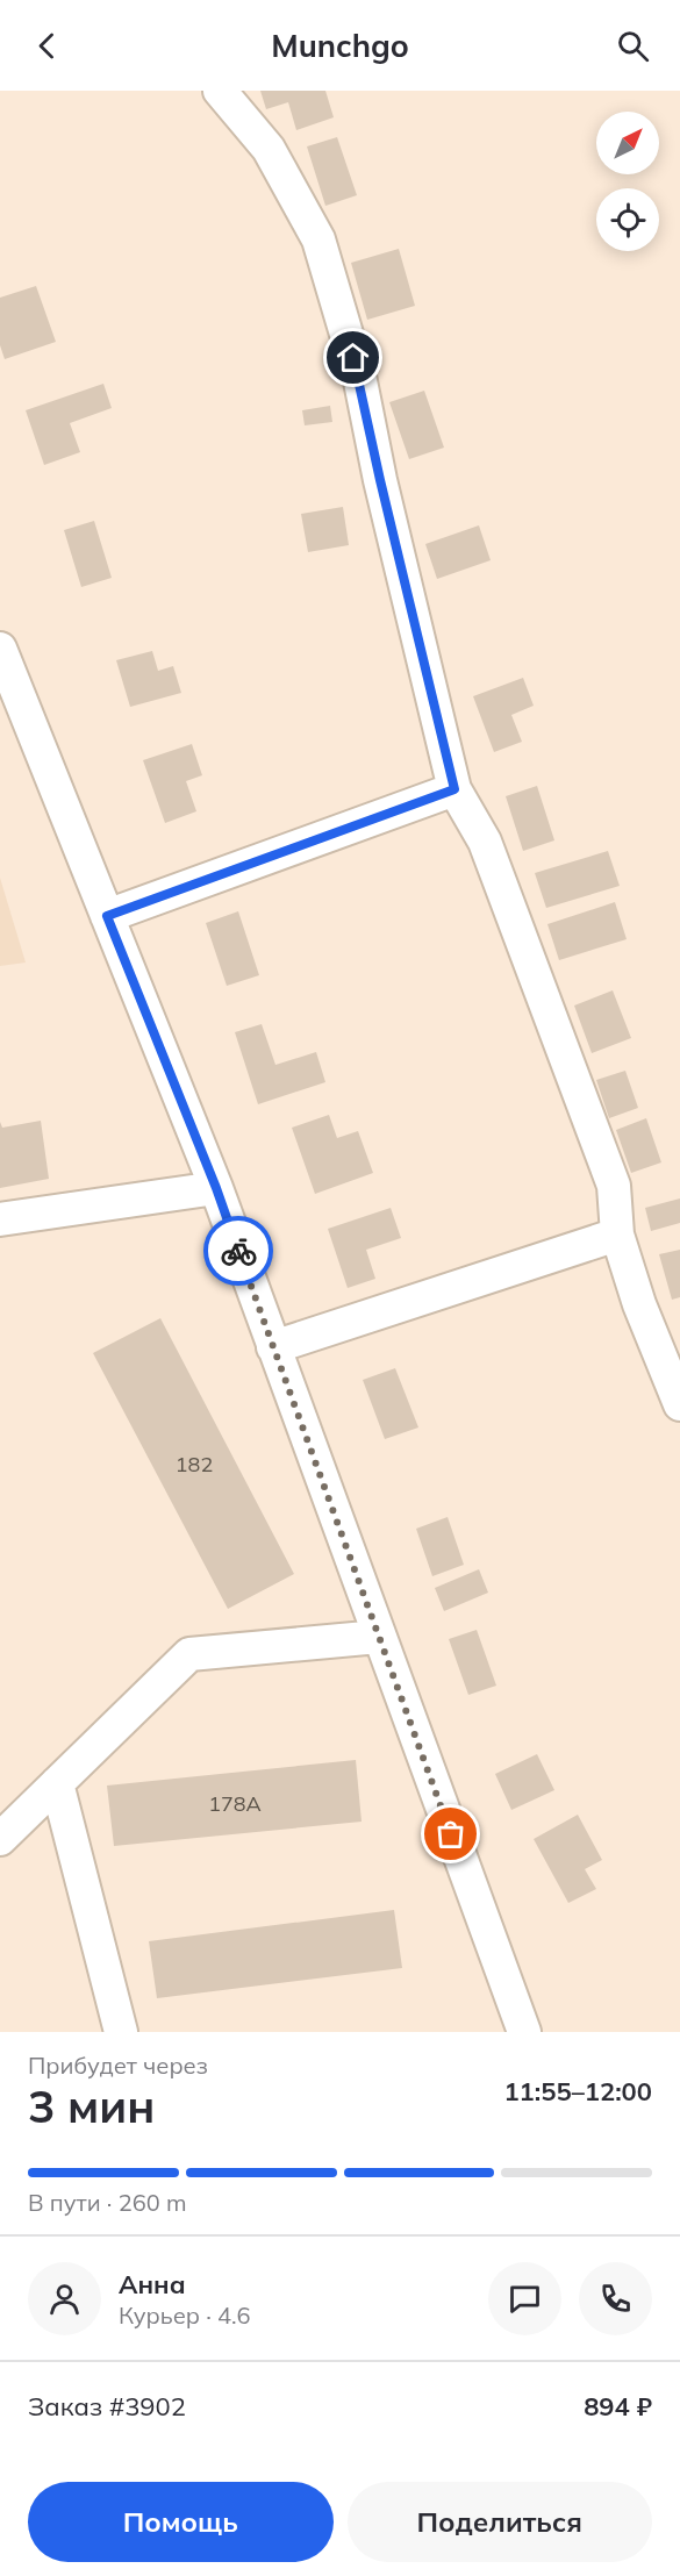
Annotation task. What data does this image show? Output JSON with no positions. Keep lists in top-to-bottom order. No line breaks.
{"house_numbers":["182","178А"],"north":"top right","page":{"header":"Munchgo","heading":["3 мин","Прибудет через","11:55–12:00"],"panel":["Анна","Курьер · 4.6","Заказ #3902","894 ₽"],"bar":"В пути · 260 m","buttons":["Помощь","Поделиться"]}}
